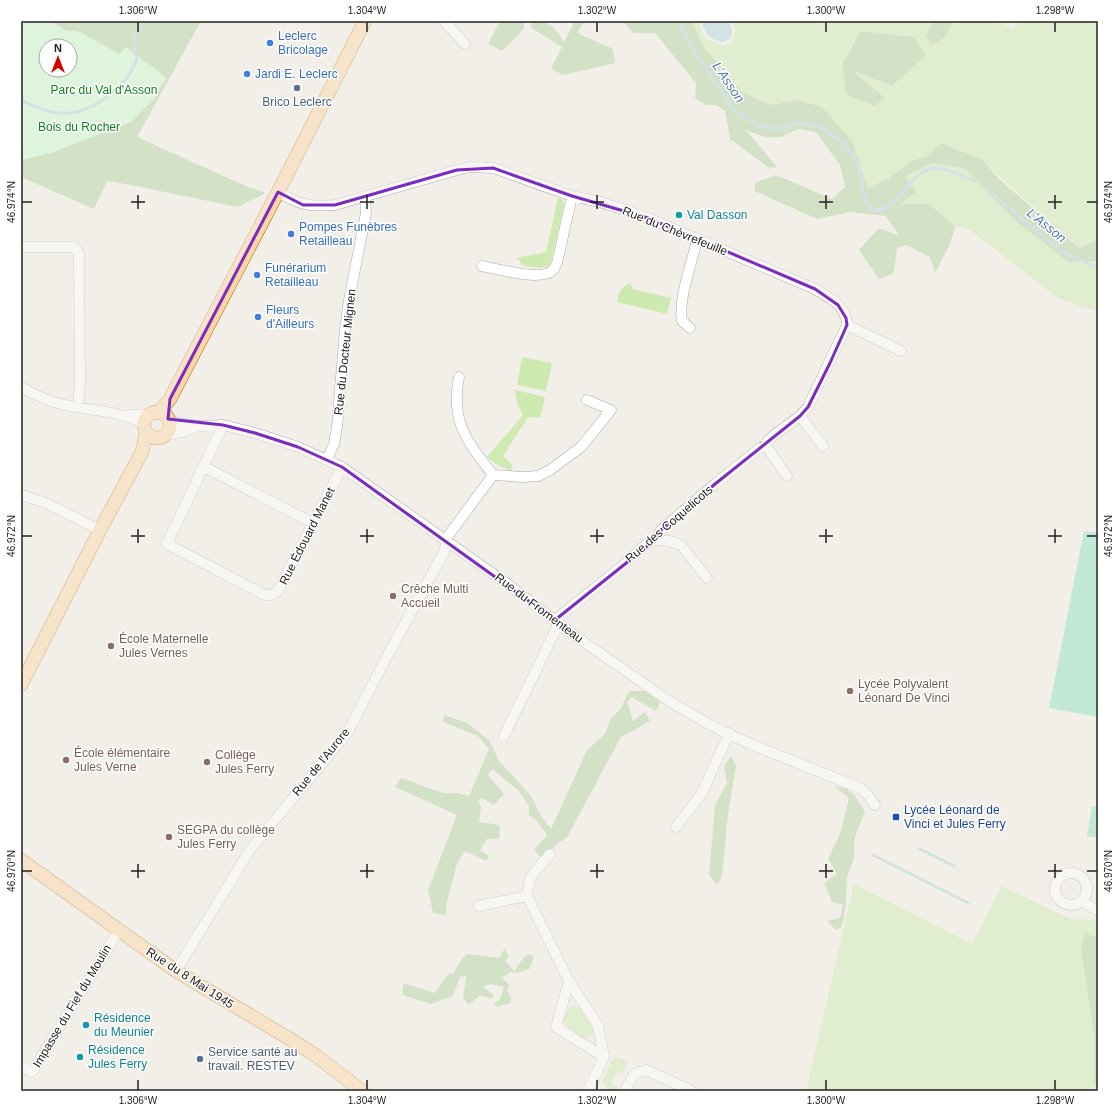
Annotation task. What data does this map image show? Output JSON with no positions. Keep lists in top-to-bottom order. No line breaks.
{"streets":{"main road":["Rue du 8 Mai 1945"],"street":["Rue du Chèvrefeuille","Rue du Docteur Mignen","Rue des Coquelicots","Rue Édouard Manet","Rue du Fromenteau","Rue de l'Aurore","Impasse du Fief du Moulin"]},"crossings":[["Rue du Chèvrefeuille","Rue du Docteur Mignen"],["Rue du Chèvrefeuille","Rue des Coquelicots"],["Rue du Docteur Mignen","Rue du Fromenteau"],["Rue des Coquelicots","Rue du Fromenteau"],["Rue Édouard Manet","Rue du Fromenteau"],["Rue du Fromenteau","Rue de l'Aurore"],["Rue de l'Aurore","Rue du 8 Mai 1945"],["Rue du 8 Mai 1945","Impasse du Fief du Moulin"]],"water":["L'Asson"],"parks":["Parc du Val d'Asson","Bois du Rocher"],"places":{"other":["Leclerc Bricolage","Jardi E. Leclerc","Brico Leclerc","Val Dasson","Pompes Funèbres Retailleau","Funérarium Retailleau","Fleurs d'Ailleurs","Crêche Multi Accueil","École Maternelle Jules Vernes","Lycée Polyvalent Léonard De Vinci","École élémentaire Jules Verne","Collège Jules Ferry","SEGPA du collège Jules Ferry","Résidence du Meunier","Résidence Jules Ferry","Service santé au travail. RESTEV"],"transit":["Lycée Léonard de Vinci et Jules Ferry"]},"north":"top","coordinates":["1.306°W","1.304°W","1.302°W","1.300°W","1.298°W","46.974°N","46.972°N","46.970°N"]}
